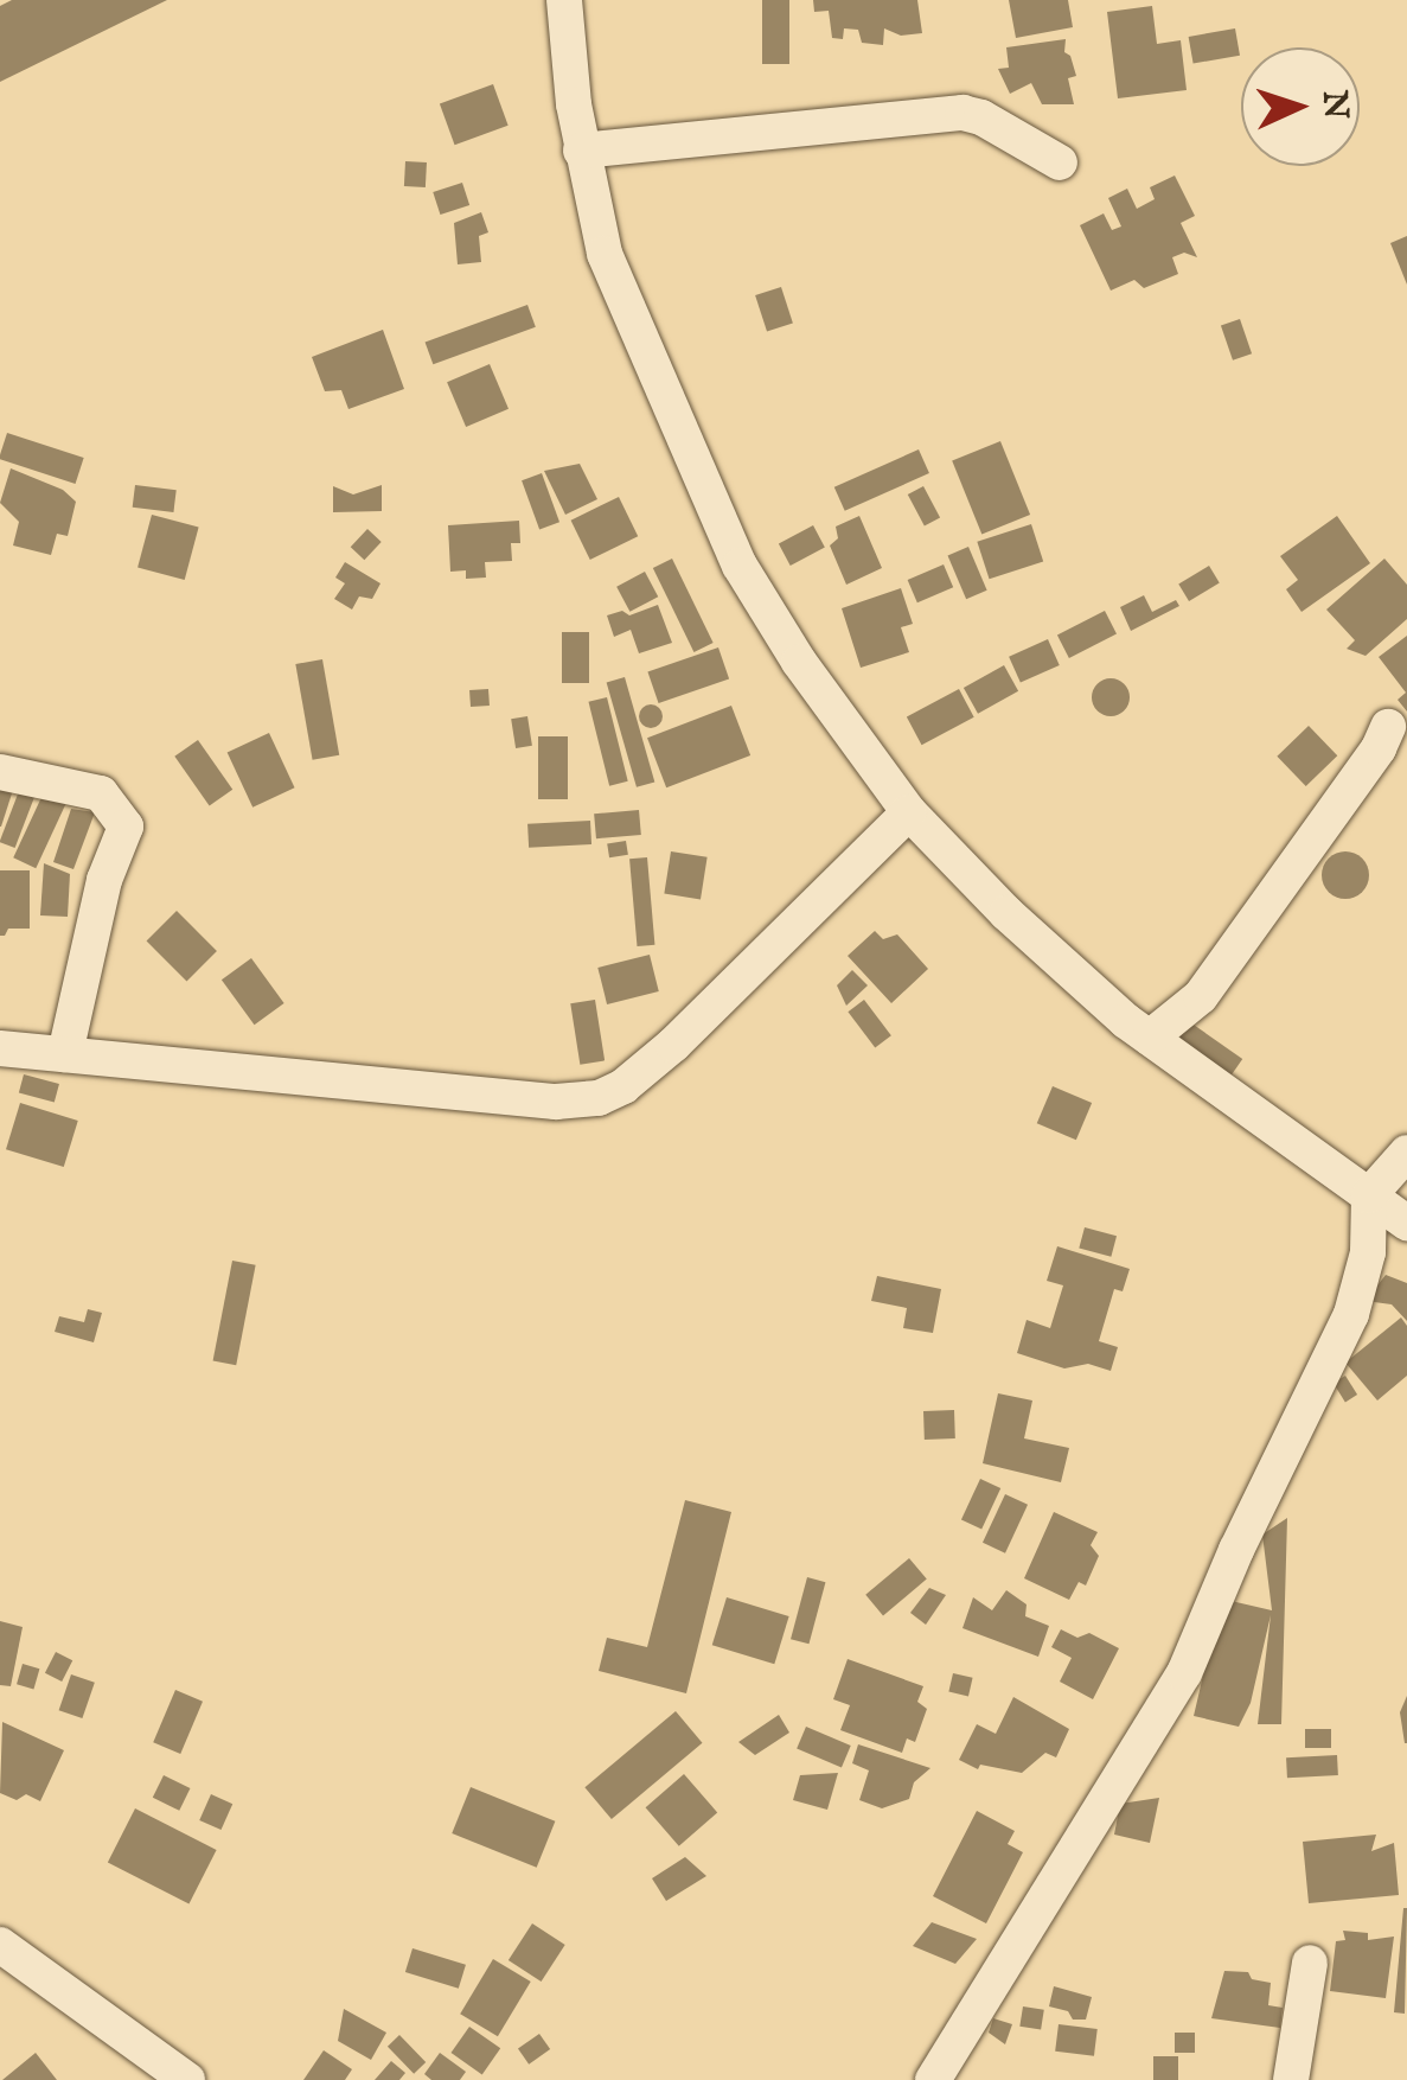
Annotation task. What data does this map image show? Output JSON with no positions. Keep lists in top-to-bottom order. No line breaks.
{"north":"right"}
